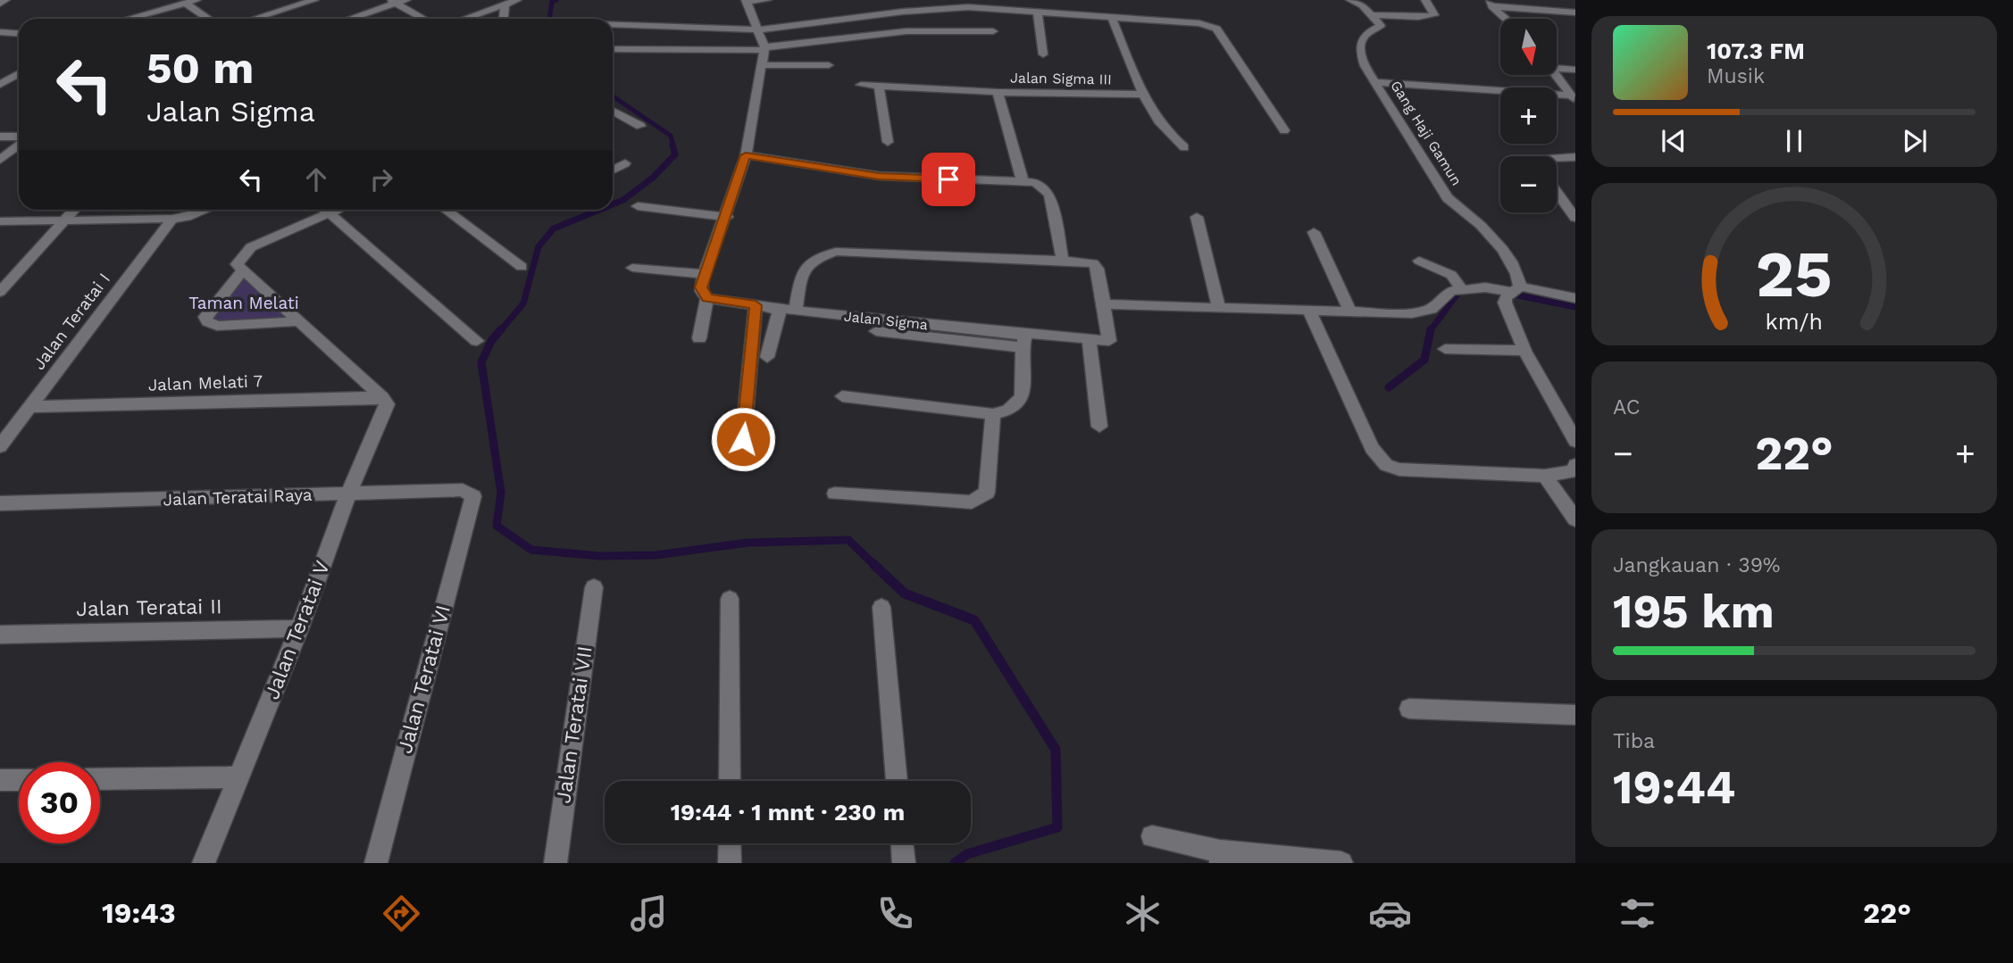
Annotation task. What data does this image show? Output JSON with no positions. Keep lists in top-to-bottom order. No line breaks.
{"streets":{"street":["Jalan Sigma III","Gang Haji Gamun","Jalan Sigma","Jalan Teratai I","Jalan Melati 7","Jalan Teratai Raya","Jalan Teratai II","Jalan Teratai V","Jalan Teratai VI","Jalan Teratai VII"]},"crossings":[["Jalan Teratai I","Jalan Melati 7"],["Jalan Melati 7","Jalan Teratai V"],["Jalan Teratai Raya","Jalan Teratai V"],["Jalan Teratai Raya","Jalan Teratai VI"],["Jalan Teratai II","Jalan Teratai V"]],"parks":["Taman Melati"],"north":"bottom","page":{"map_buttons":["+","−"],"turn":["50 m","Jalan Sigma"],"song":["107.3 FM","Musik"],"tile":["AC",["Jangkauan · 39%","195 km"],["Tiba","19:44"]],"heat":["−","22°","+"],"limit":"30","trip":"19:44 · 1 mnt · 230 m","tabs":["19:43","22°"],"gauge":["25","km/h"]}}
